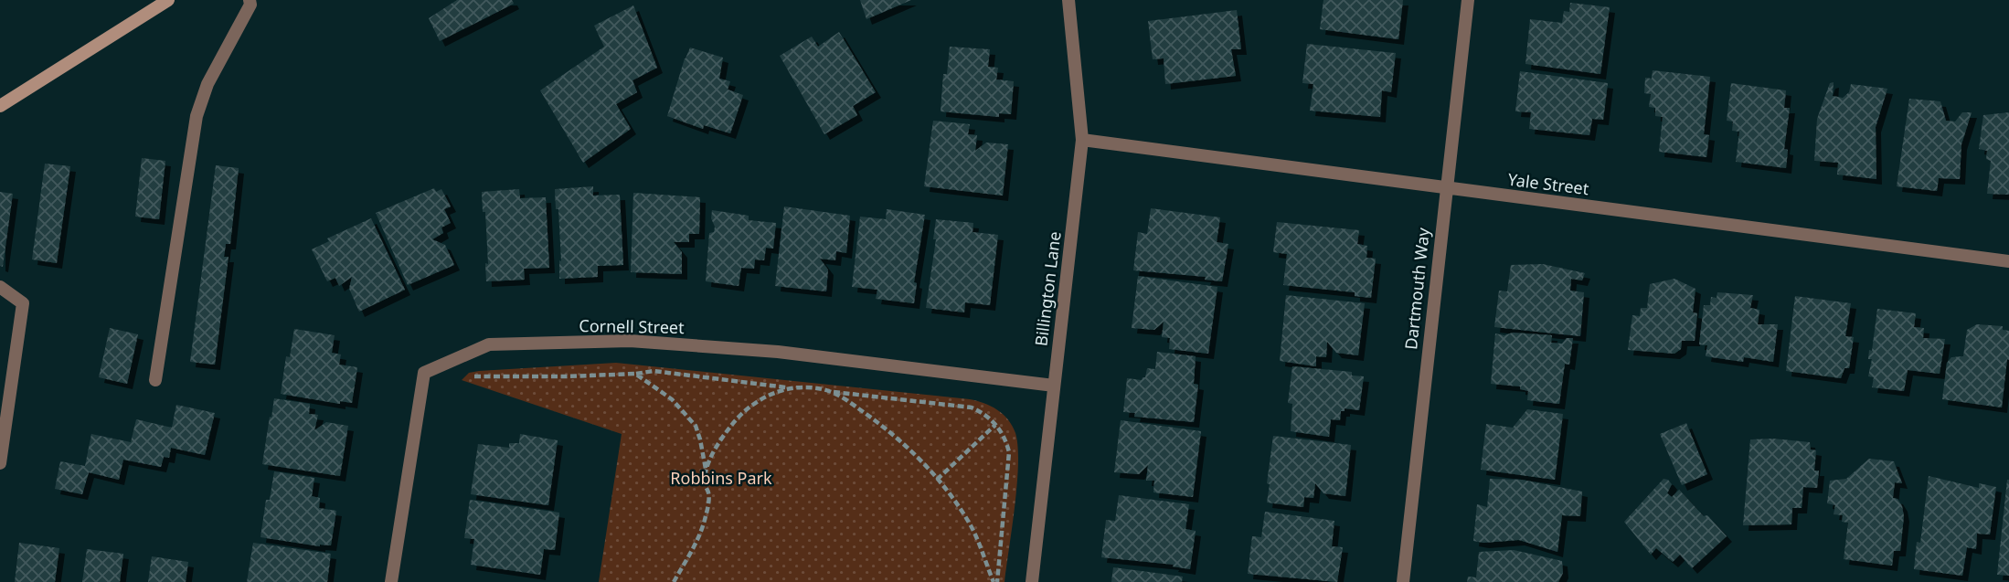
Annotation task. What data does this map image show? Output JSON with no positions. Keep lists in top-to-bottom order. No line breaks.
{"streets":{"street":["Yale Street","Billington Lane","Dartmouth Way","Cornell Street"]},"crossings":[["Yale Street","Billington Lane"],["Yale Street","Dartmouth Way"],["Billington Lane","Cornell Street"]],"parks":["Robbins Park"]}
